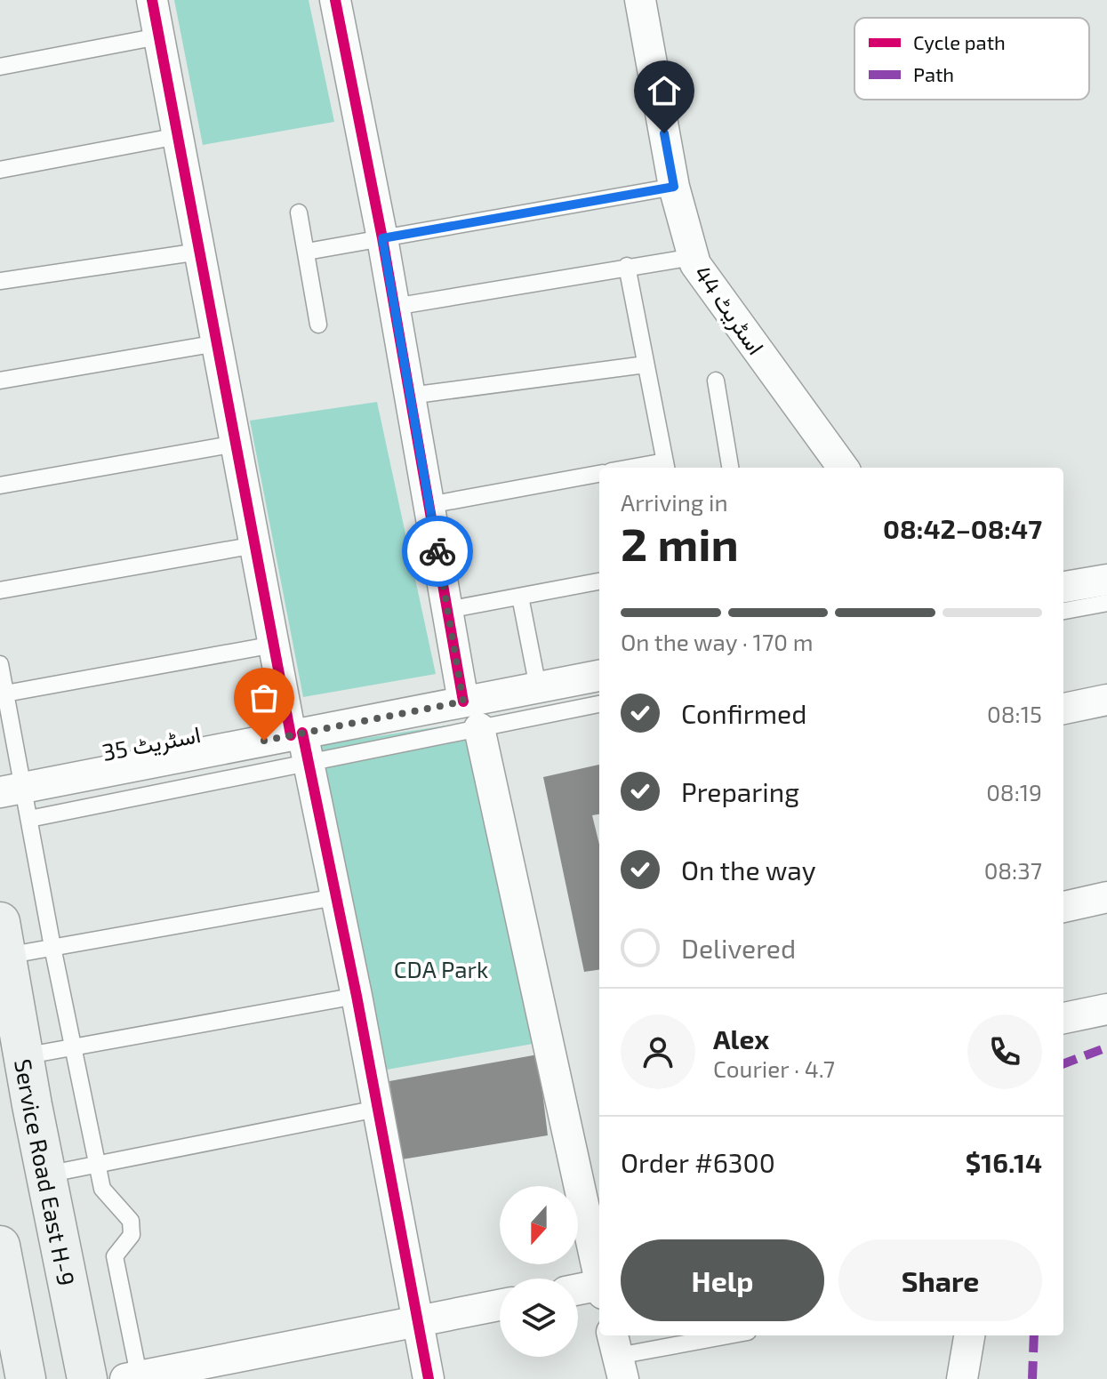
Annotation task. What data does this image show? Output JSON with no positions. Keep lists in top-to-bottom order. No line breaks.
{"streets":{"main road":["Service Road East H-9"],"street":["اسٹریٹ 44","اسٹریٹ 35"]},"parks":["CDA Park"],"legend":["Cycle path","Path"],"north":"bottom","page":{"heading":["2 min","Arriving in","08:42–08:47"],"panel":["Alex","Courier · 4.7","Order #6300","$16.14"],"bar":"On the way · 170 m","list":[["Confirmed","08:15"],["Preparing","08:19"],["On the way","08:37"],"Delivered"],"buttons":["Help","Share"]}}
